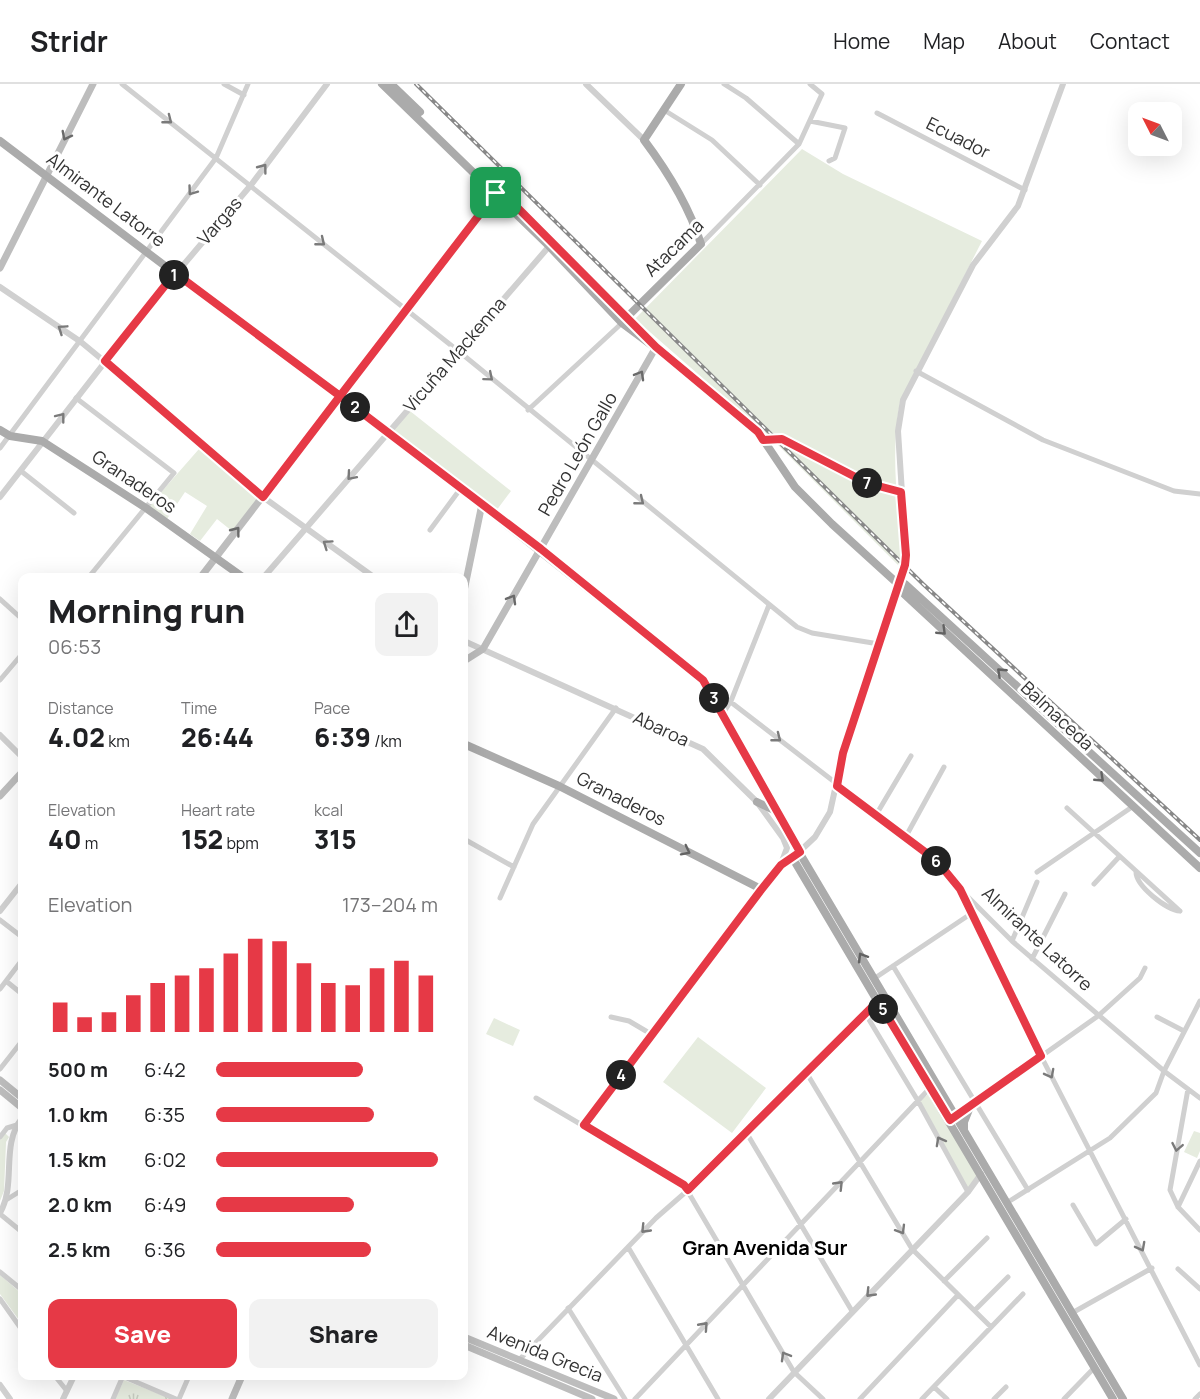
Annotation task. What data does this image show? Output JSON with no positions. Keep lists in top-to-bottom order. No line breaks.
{"streets":{"main road":["Almirante Latorre","Atacama","Pedro León Gallo","Granaderos","Balmaceda","Avenida Grecia"],"street":["Ecuador","Vargas","Vicuña Mackenna","Abaroa"]},"crossings":[["Almirante Latorre","Vargas"],["Almirante Latorre","Vicuña Mackenna"],["Almirante Latorre","Pedro León Gallo"],["Vargas","Granaderos"],["Atacama","Balmaceda"],["Vicuña Mackenna","Balmaceda"],["Pedro León Gallo","Balmaceda"],["Pedro León Gallo","Abaroa"]],"one_way":["Pedro León Gallo","Granaderos"],"districts":["Gran Avenida Sur"],"north":"top left","page":{"header":"Stridr","nav":["Home","Map","About","Contact"],"pins":["1","2","7","3","6","5","4"],"heading":["Morning run","06:53"],"stats":[["Distance","4.02 km"],["Time","26:44"],["Pace","6:39 /km"],["Elevation","40 m"],["Heart rate","152 bpm"],["kcal","315"]],"chart":["Elevation","173–204 m"],"list":[{"name":"500 m","note":"6:42"},{"name":"1.0 km","note":"6:35"},{"name":"1.5 km","note":"6:02"},{"name":"2.0 km","note":"6:49"},{"name":"2.5 km","note":"6:36"}],"buttons":["Save","Share"]}}
